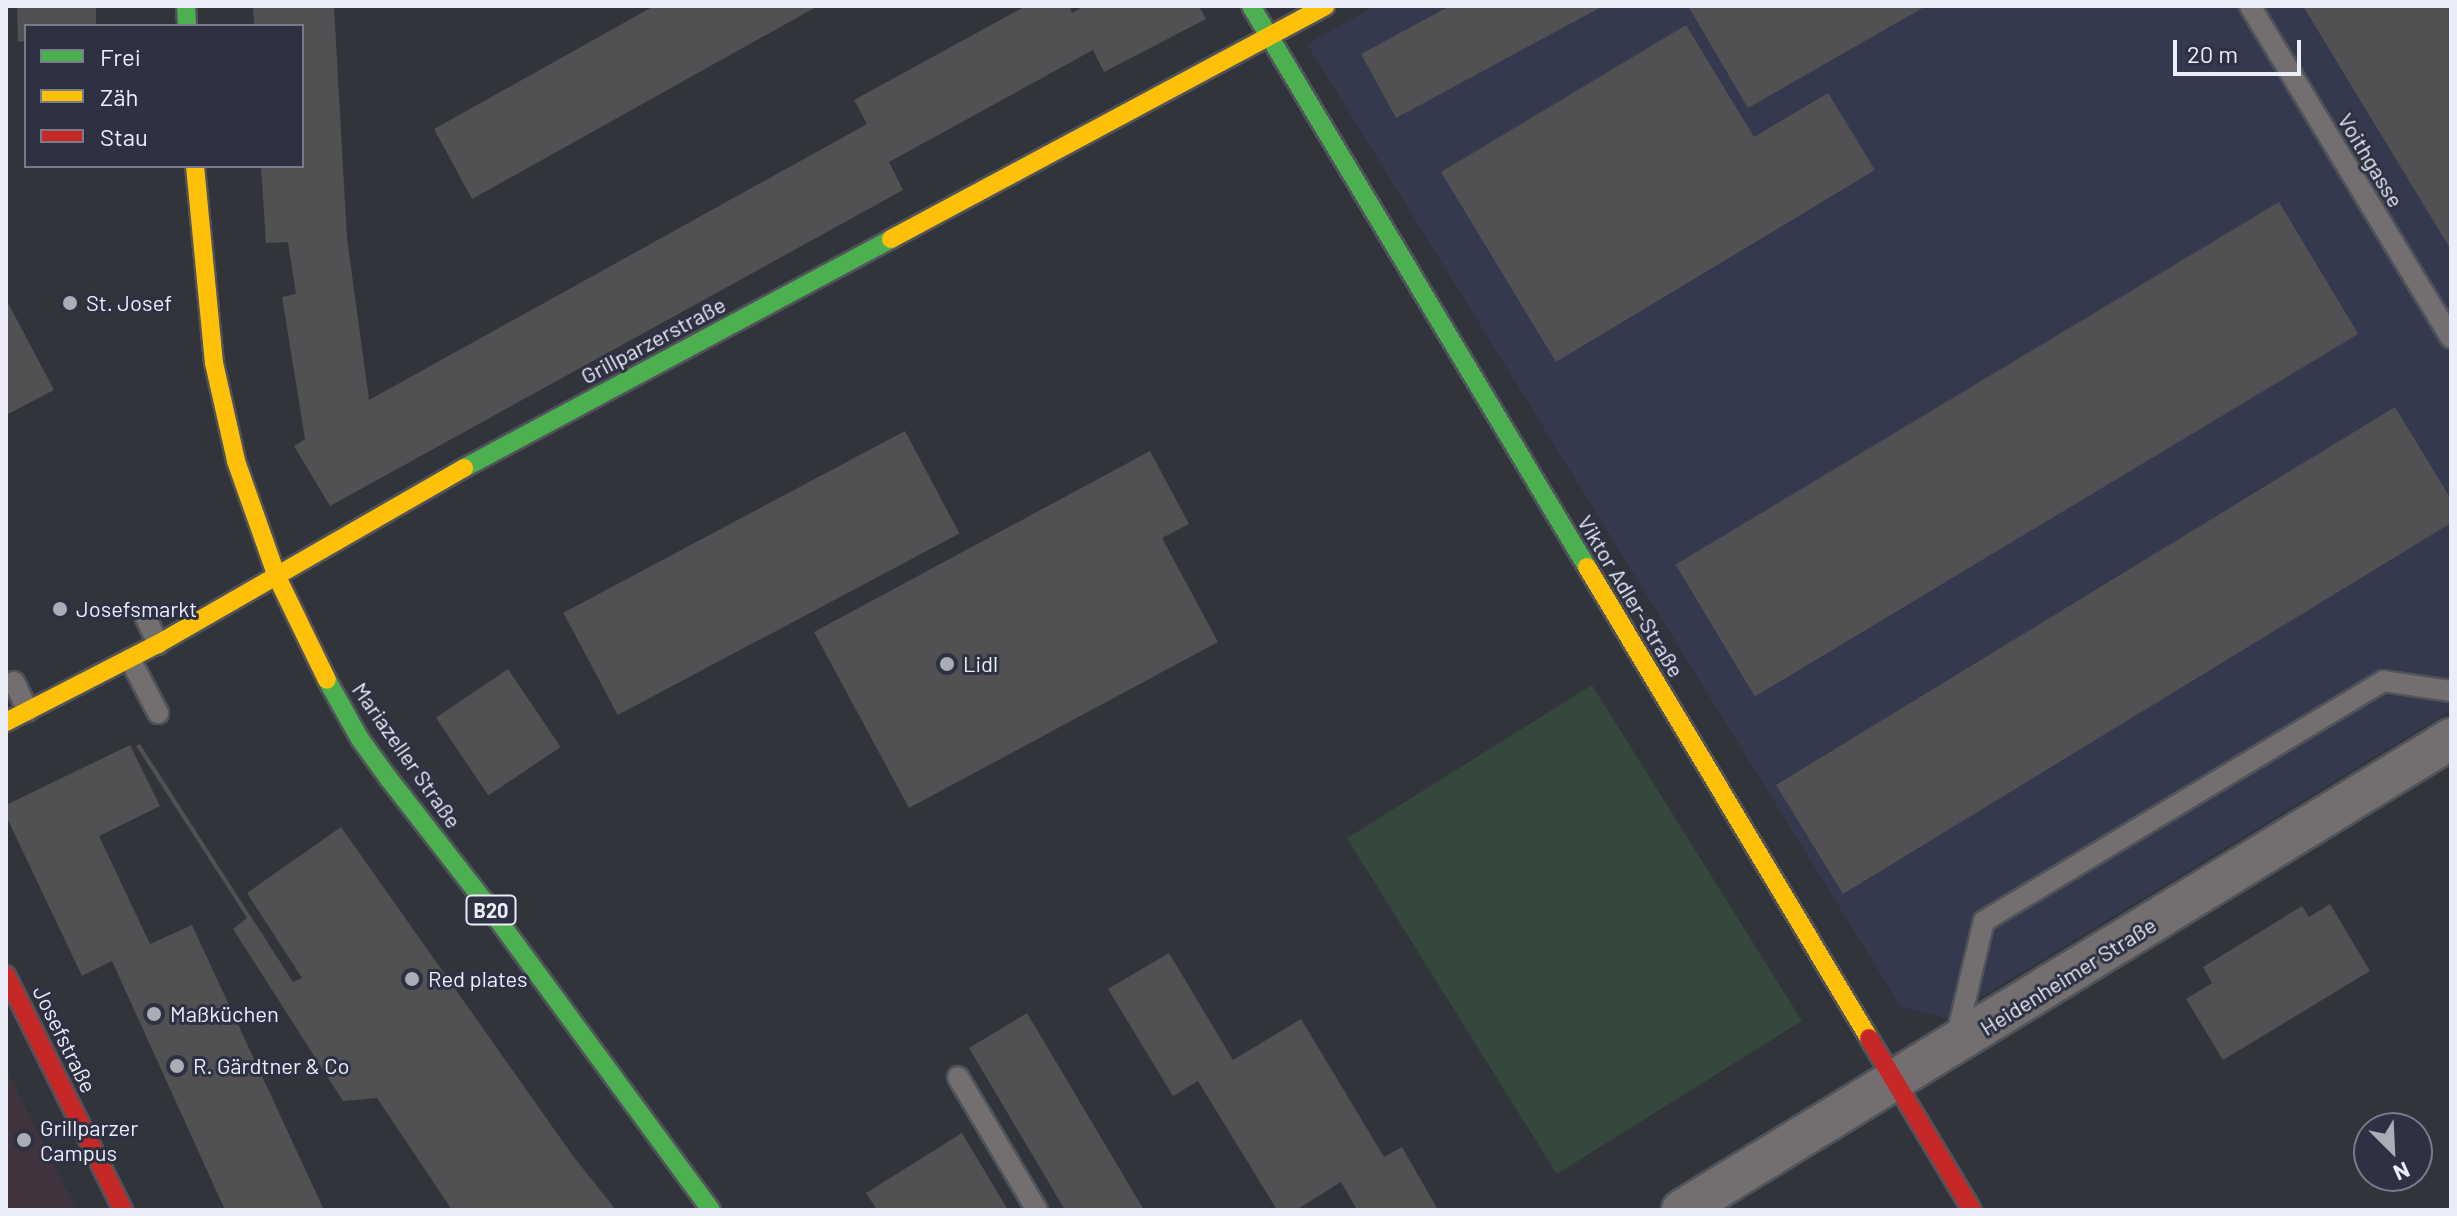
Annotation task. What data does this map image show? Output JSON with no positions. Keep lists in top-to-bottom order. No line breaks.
{"streets":{"street":["Grillparzerstraße","Viktor Adler-Straße","Mariazeller Straße","B20","Heidenheimer Straße","Josefstraße"],"lane":["Voithgasse"]},"crossings":[["Grillparzerstraße","Viktor Adler-Straße"],["Grillparzerstraße","Mariazeller Straße"],["Viktor Adler-Straße","Heidenheimer Straße"]],"places":["St. Josef","Josefsmarkt","Lidl","Red plates","Maßküchen","R. Gärdtner & Co","Grillparzer Campus"],"legend":["Frei","Zäh","Stau"],"scale_bar":"20 m","north":"bottom right"}
